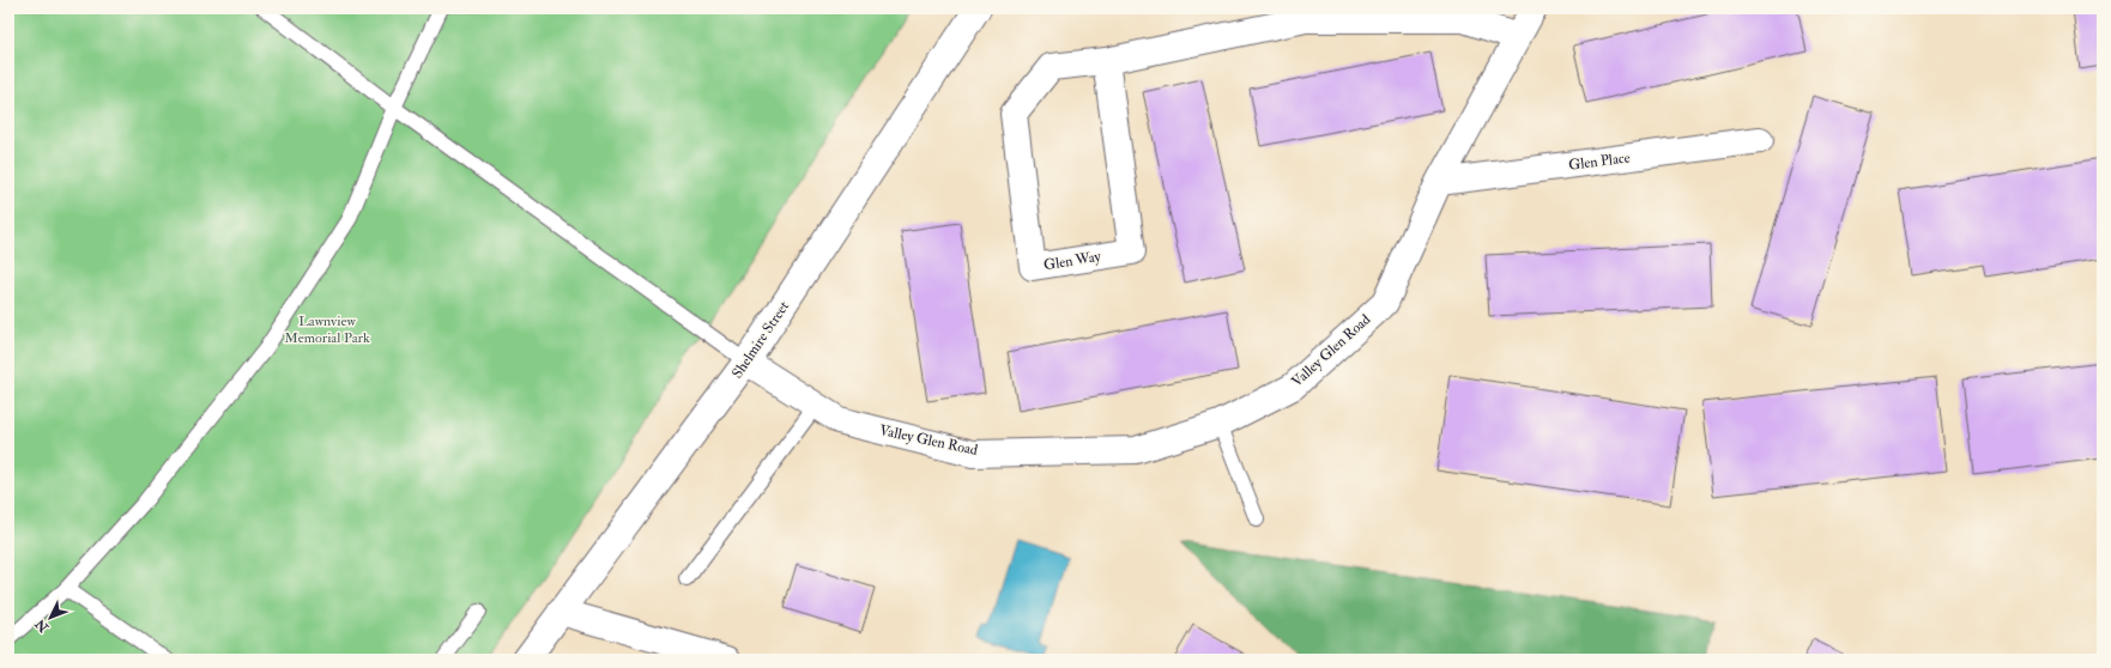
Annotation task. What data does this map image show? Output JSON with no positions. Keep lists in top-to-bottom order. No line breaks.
{"streets":{"street":["Glen Place","Glen Way","Shelmire Street","Valley Glen Road"]},"crossings":[["Glen Place","Valley Glen Road"],["Glen Way","Valley Glen Road"],["Shelmire Street","Valley Glen Road"]],"parks":["Lawnview Memorial Park"],"north":"bottom left"}
